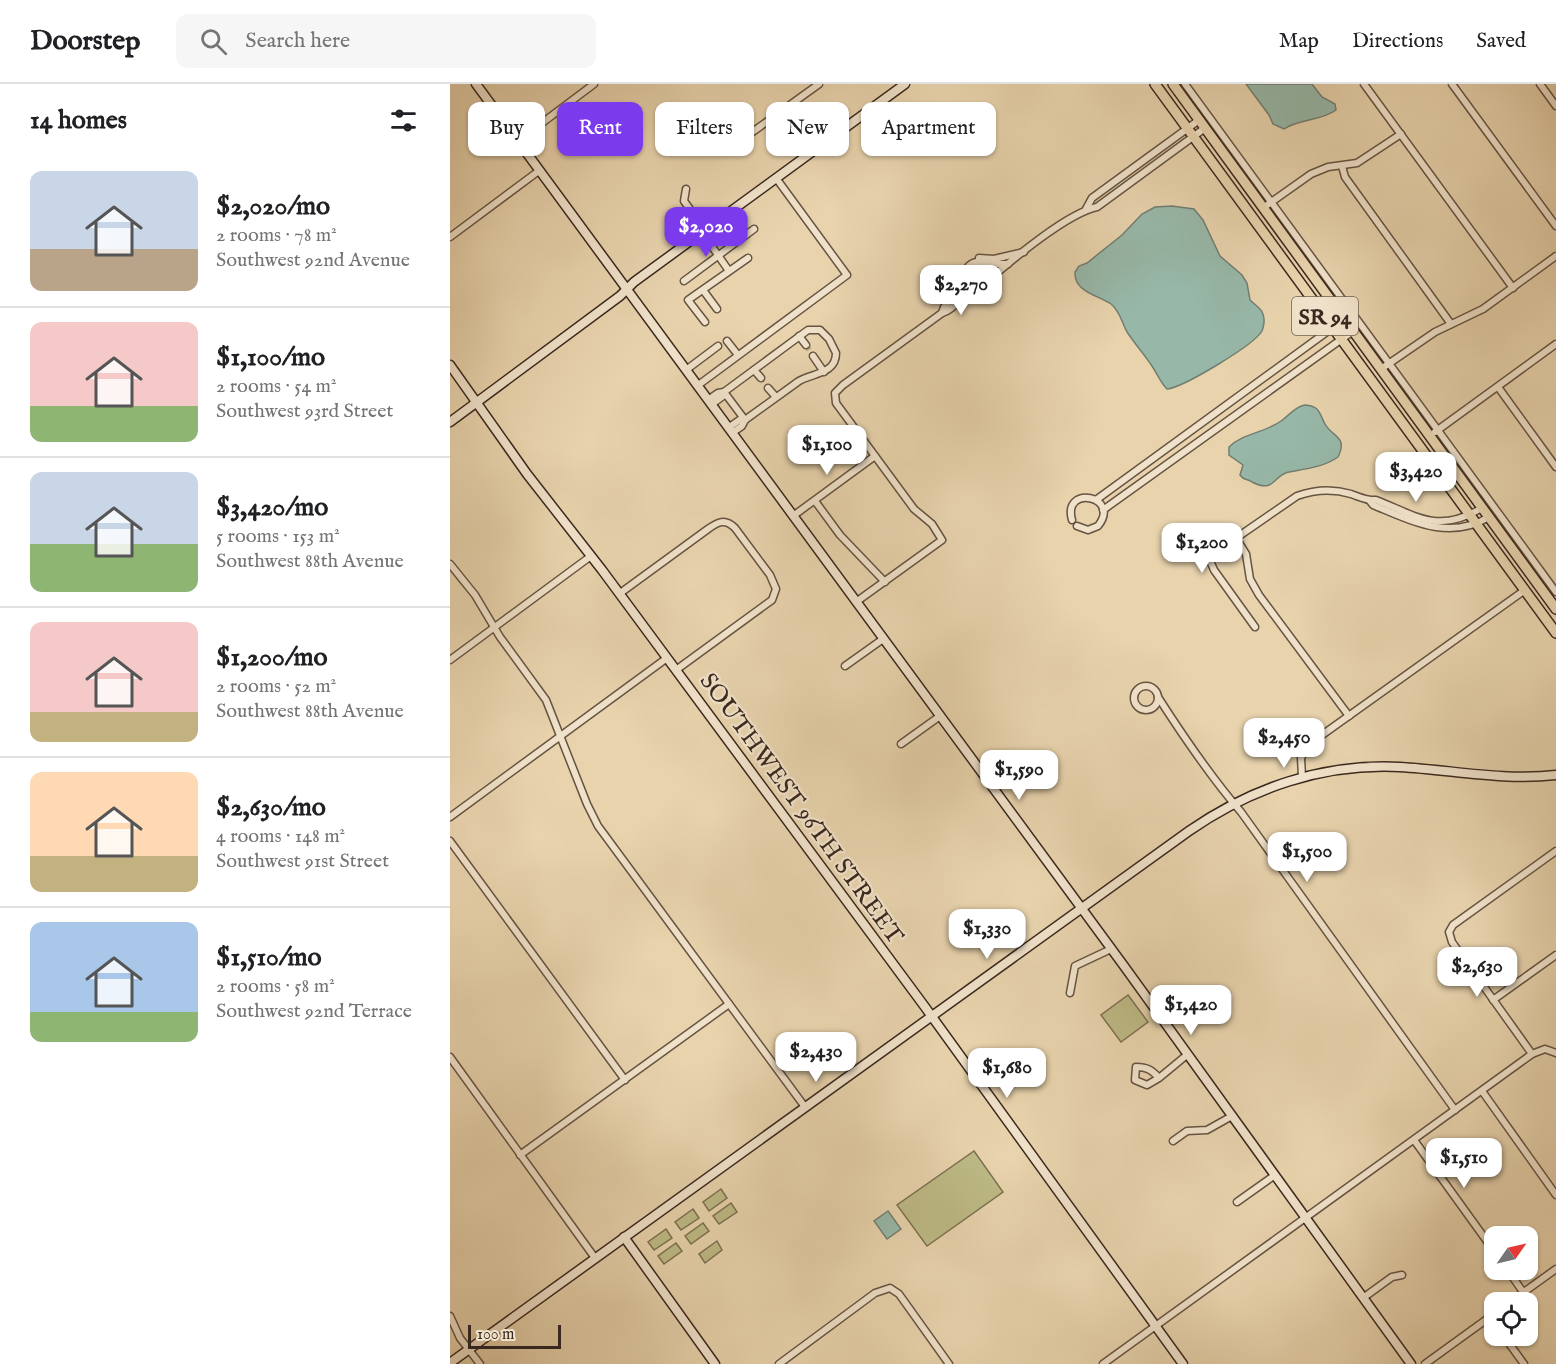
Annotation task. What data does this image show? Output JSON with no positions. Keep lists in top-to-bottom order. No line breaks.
{"streets":{"main road":["SR 94"],"street":["SOUTHWEST 96TH STREET"]},"scale_bar":"100 m","north":"top right","page":{"header":"Doorstep","search":"Search here","nav":["Map","Directions","Saved"],"heading":"14 homes","chip":["Buy","Rent","Filters","New","Apartment"],"list":[{"name":"$2,020/mo","note":"2 rooms · 78 m² · Southwest 92nd Avenue"},{"name":"$1,100/mo","note":"2 rooms · 54 m² · Southwest 93rd Street"},{"name":"$3,420/mo","note":"5 rooms · 153 m² · Southwest 88th Avenue"},{"name":"$1,200/mo","note":"2 rooms · 52 m² · Southwest 88th Avenue"},{"name":"$2,630/mo","note":"4 rooms · 148 m² · Southwest 91st Street"},{"name":"$1,510/mo","note":"2 rooms · 58 m² · Southwest 92nd Terrace"}],"price":["$2,020","$2,270","$1,100","$3,420","$1,200","$2,450","$1,590","$1,500","$1,330","$2,630","$1,420","$2,430","$1,680","$1,510"],"scale":"100 m"}}
